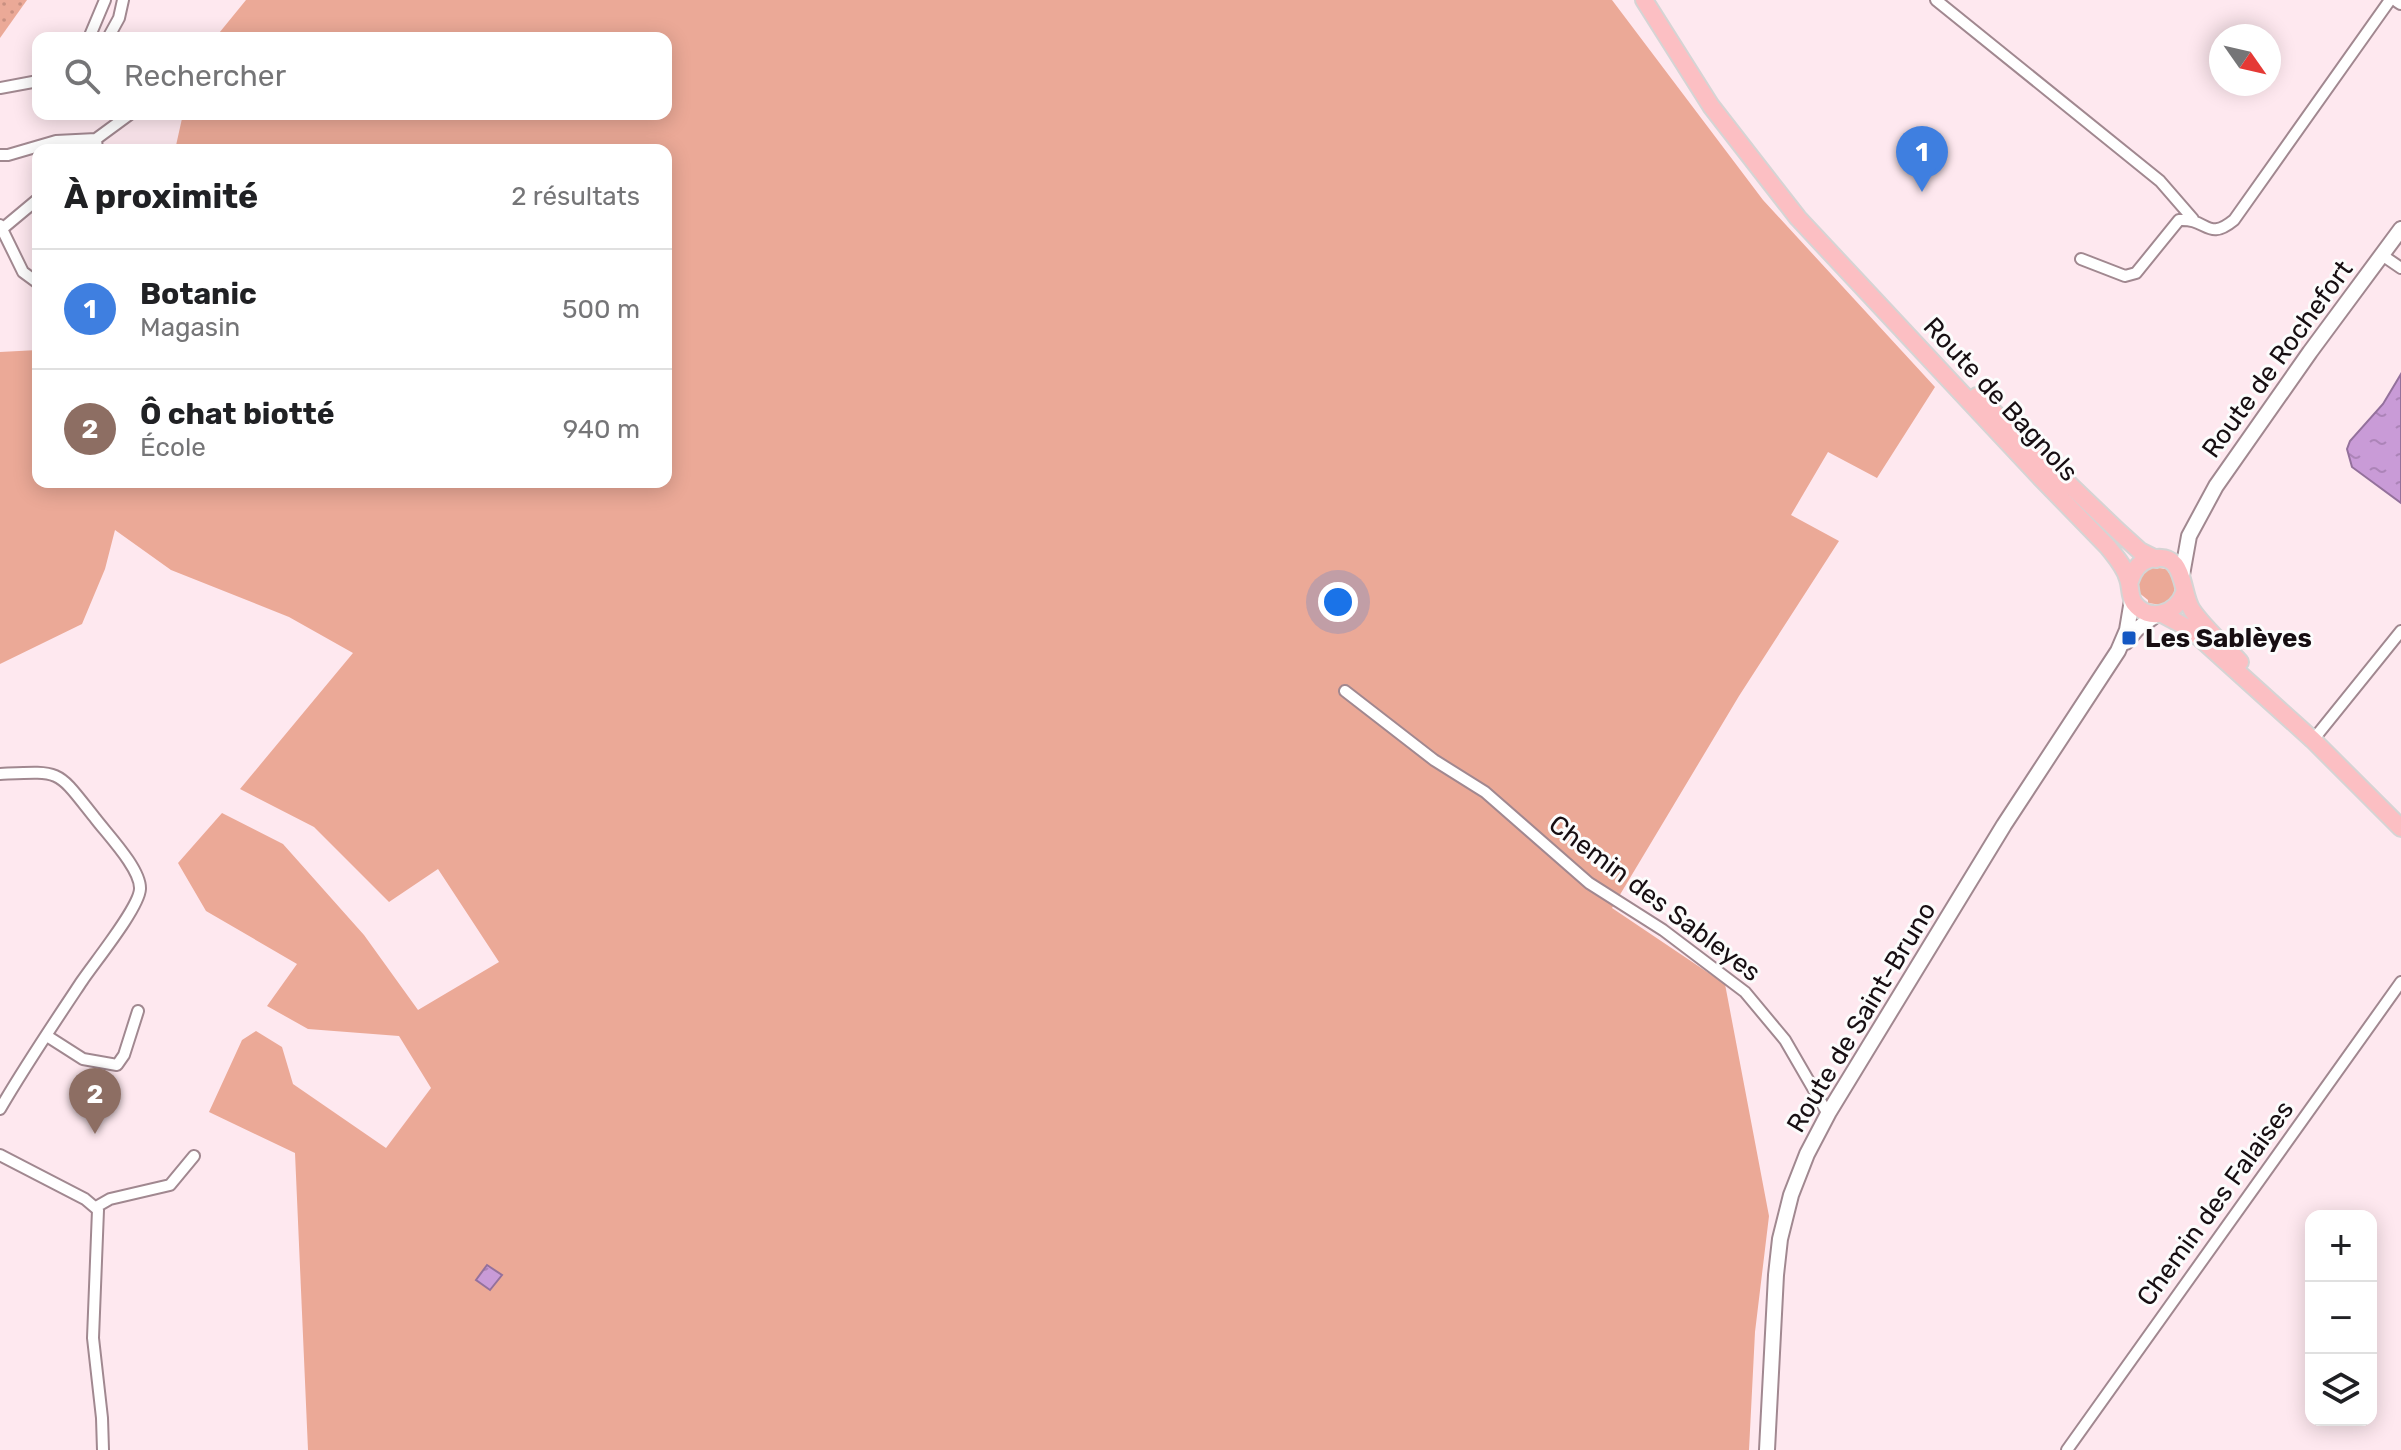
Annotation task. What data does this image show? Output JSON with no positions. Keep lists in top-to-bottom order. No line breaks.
{"streets":{"main road":["Route de Bagnols"],"street":["Route de Rochefort","Chemin des Sableyes","Route de Saint-Bruno","Chemin des Falaises"]},"crossings":[["Chemin des Sableyes","Route de Saint-Bruno"]],"places":{"transit":["Les Sablèyes"]},"north":"bottom right","page":{"search":"Rechercher","pins":["1","2"],"heading":["À proximité","2 résultats"],"list":[{"mark":"1","name":"Botanic","note":"Magasin","value":"500 m"},{"mark":"2","name":"Ô chat biotté","note":"École","value":"940 m"}],"map_buttons":["+","−"]}}
